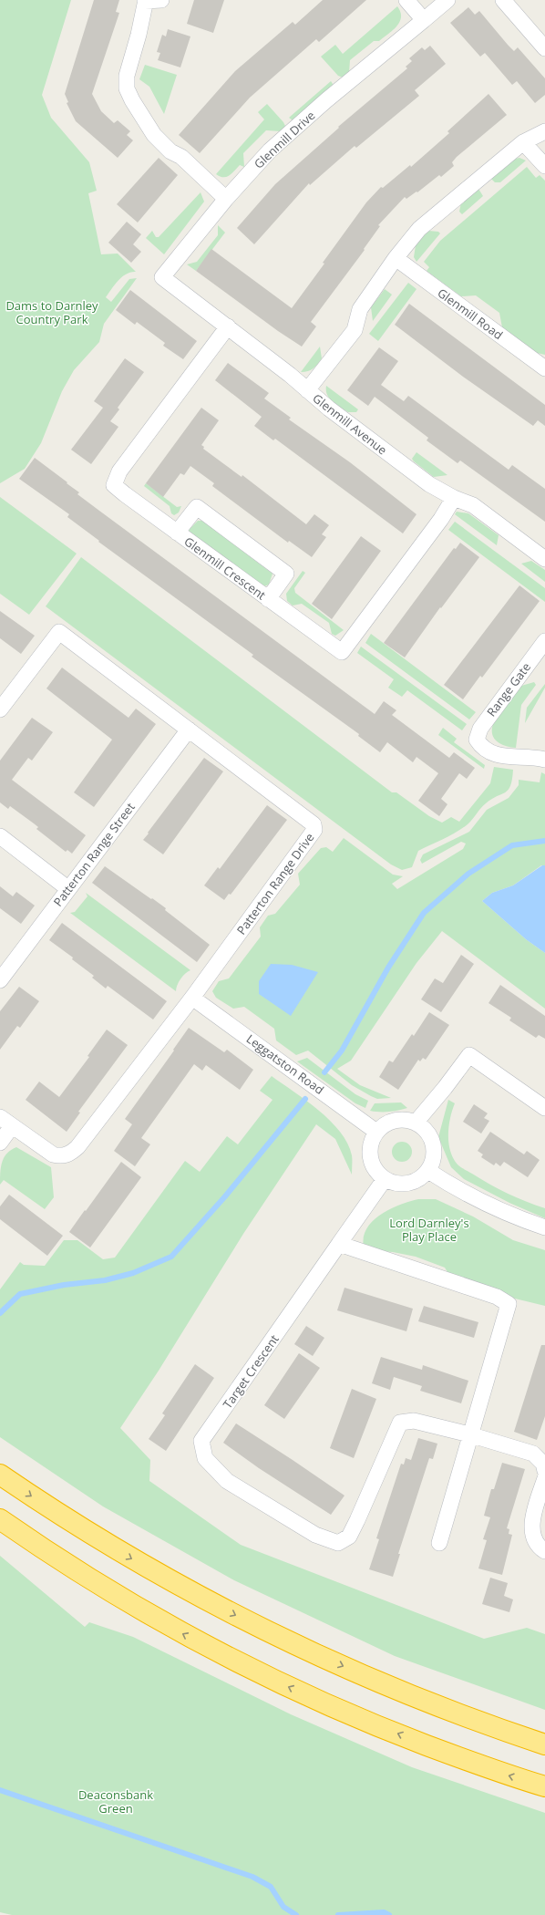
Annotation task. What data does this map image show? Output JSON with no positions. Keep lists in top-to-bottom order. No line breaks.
{"streets":{"street":["Glenmill Drive","Glenmill Road","Glenmill Avenue","Glenmill Crescent","Range Gate","Patterton Range Street","Patterton Range Drive","Leggatston Road","Target Crescent"]},"crossings":[["Glenmill Drive","Glenmill Avenue"],["Glenmill Avenue","Glenmill Crescent"],["Patterton Range Street","Patterton Range Drive"],["Patterton Range Drive","Leggatston Road"]],"parks":["Dams to Darnley Country Park","Lord Darnley's Play Place","Deaconsbank Green"]}
